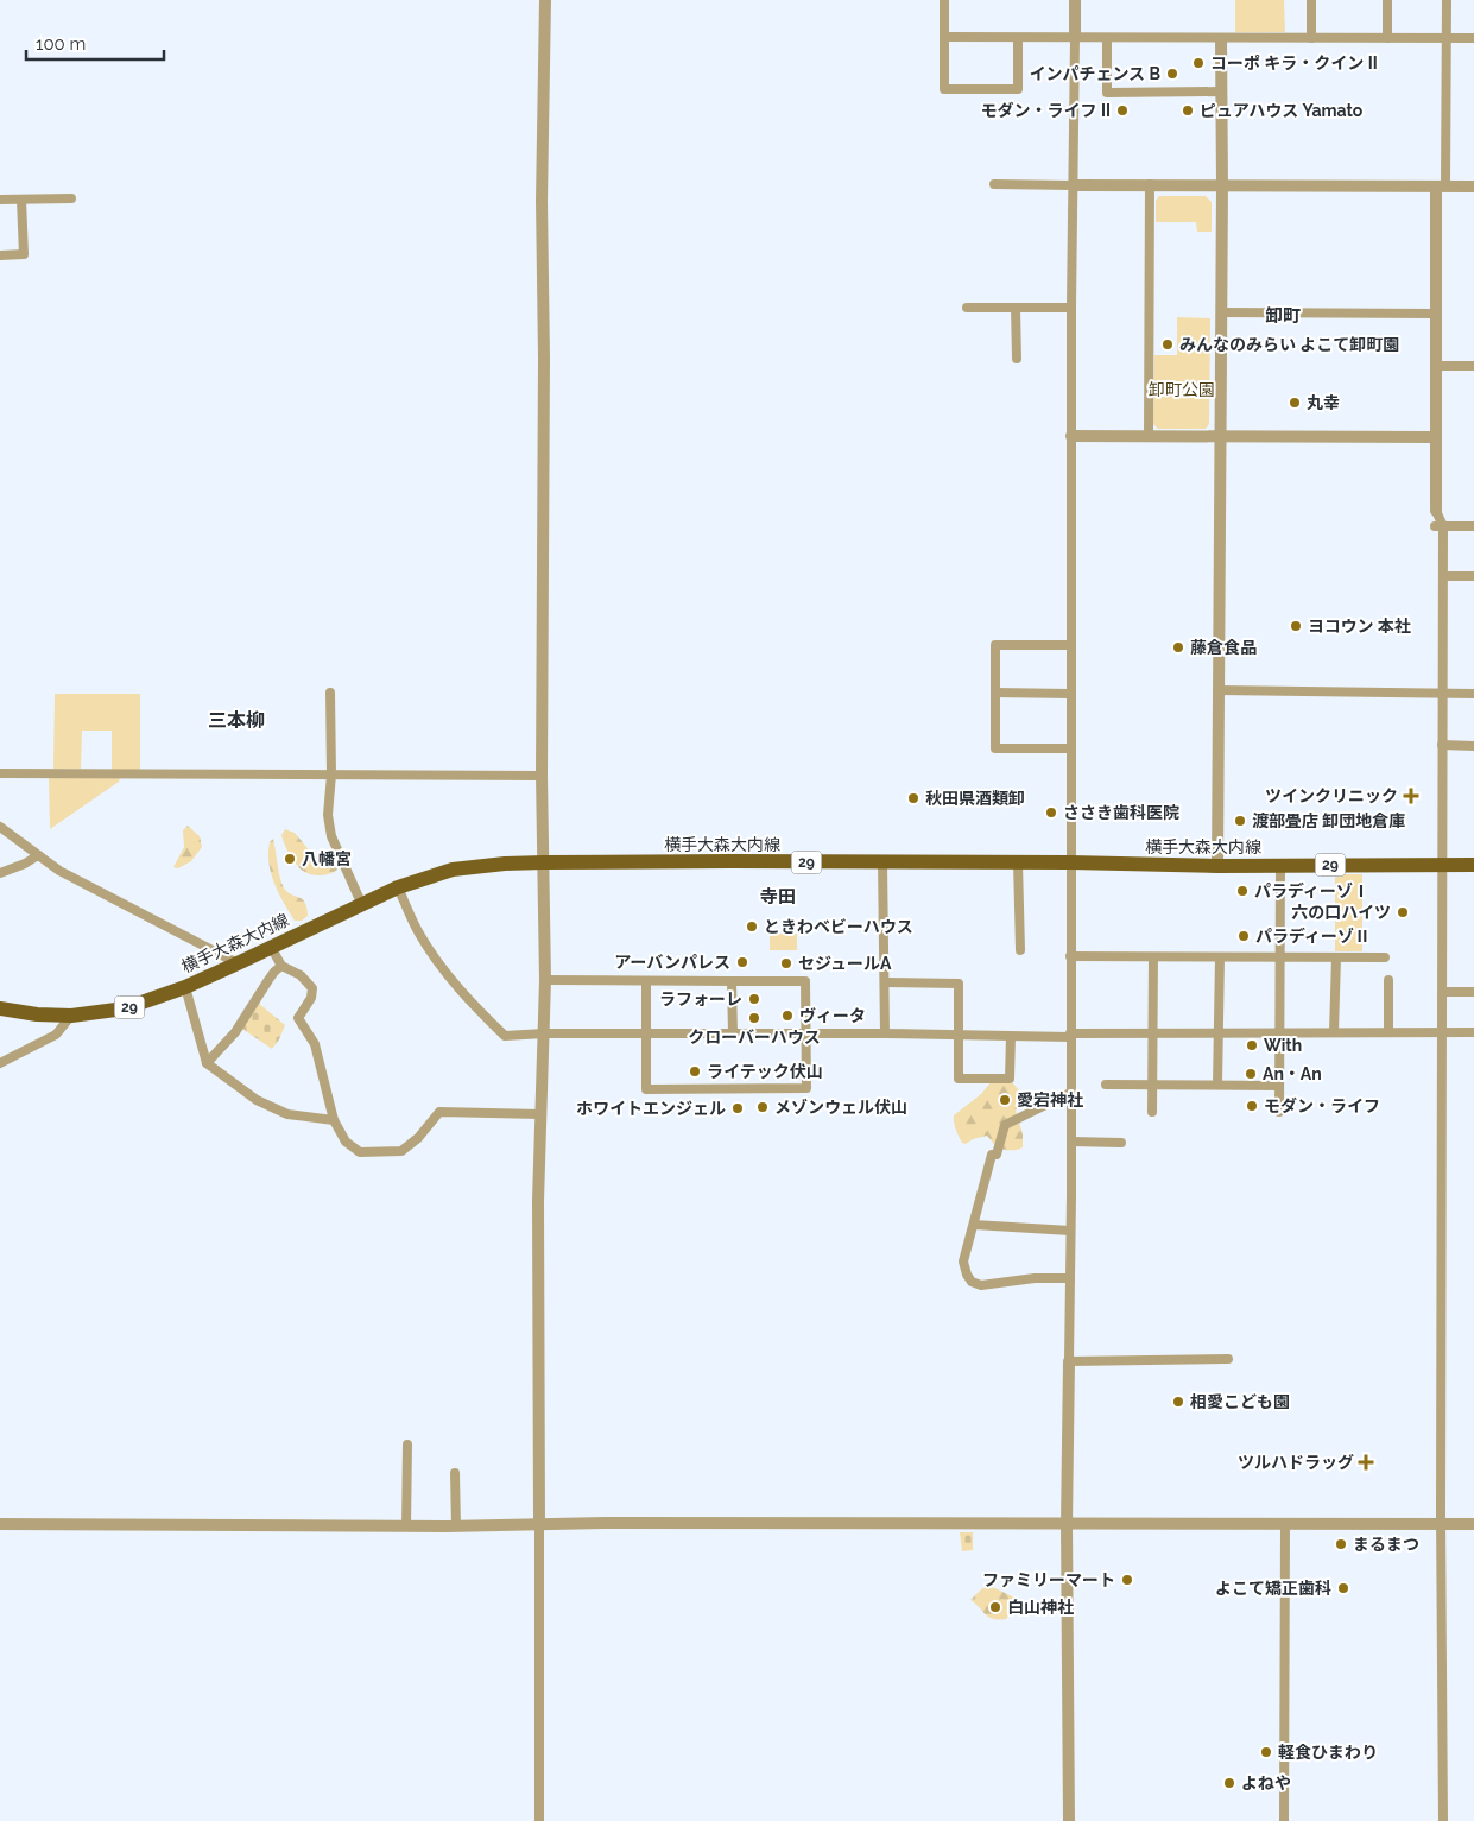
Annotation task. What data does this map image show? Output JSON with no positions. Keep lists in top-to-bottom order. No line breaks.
{"streets":{"main road":["横手大森大内線","29"]},"districts":["卸町","三本柳","寺田"],"parks":["卸町公園"],"places":{"other":["コーポ キラ・クイン II","インパチェンス B","モダン・ライフ II","ピュアハウス Yamato","みんなのみらい よこて卸町園","丸幸","ヨコウン 本社","藤倉食品","秋田県酒類卸","ささき歯科医院","渡部畳店 卸団地倉庫","八幡宮","パラディーゾⅠ","六の口ハイツ","ときわベビーハウス","パラディーゾⅡ","アーバンパレス","セジュールA","ラフォーレ","ヴィータ","クローバーハウス","With","ライテック伏山","An・An","愛宕神社","モダン・ライフ","メゾンウェル伏山","ホワイトエンジェル","相愛こども園","まるまつ","ファミリーマート","よこて矯正歯科","白山神社","軽食ひまわり","よねや"],"health":["ツインクリニック","ツルハドラッグ"]},"scale_bar":"100 m"}
